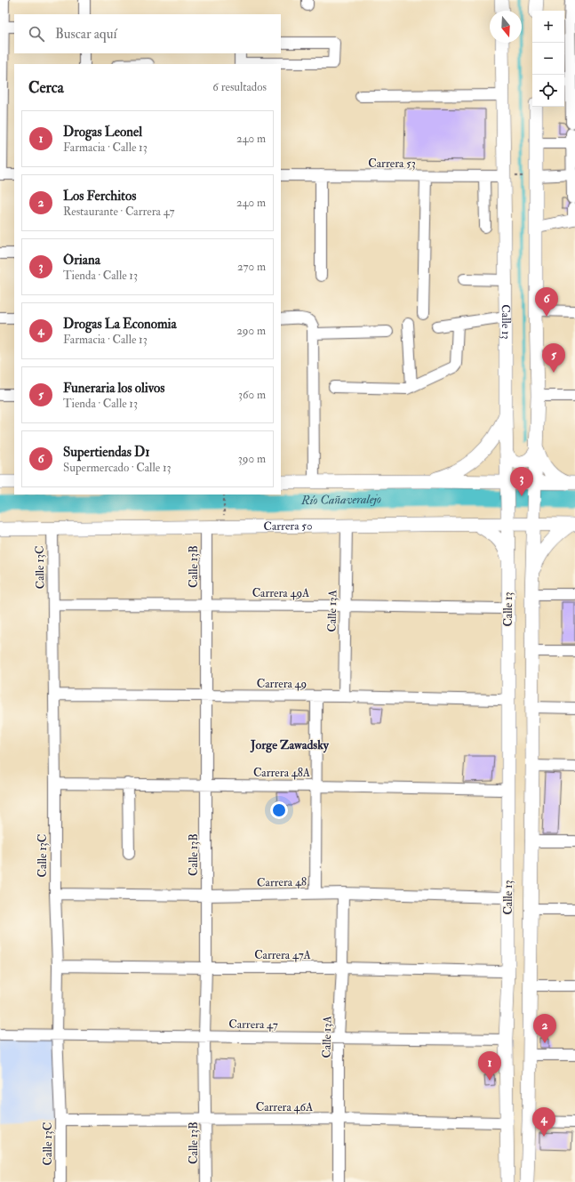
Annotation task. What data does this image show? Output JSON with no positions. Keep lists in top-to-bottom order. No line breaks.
{"streets":{"main road":["Calle 13","Carrera 50"],"street":["Carrera 53","Calle 13B","Calle 13C","Carrera 49A","Calle 13A","Carrera 49","Carrera 48A","Carrera 48","Carrera 47A","Carrera 47","Carrera 46A"]},"crossings":[["Carrera 53","Calle 13"],["Calle 13","Carrera 50"],["Calle 13","Carrera 49A"],["Calle 13","Carrera 49"],["Calle 13","Carrera 48A"],["Calle 13","Carrera 48"],["Calle 13","Carrera 47A"],["Calle 13","Carrera 47"],["Calle 13","Carrera 46A"],["Carrera 50","Calle 13B"],["Carrera 50","Calle 13C"],["Carrera 50","Calle 13A"],["Calle 13B","Carrera 49A"],["Calle 13B","Carrera 49"],["Calle 13B","Carrera 48A"],["Calle 13B","Carrera 48"],["Calle 13B","Carrera 47A"],["Calle 13B","Carrera 47"],["Calle 13B","Carrera 46A"],["Calle 13C","Carrera 49A"],["Calle 13C","Carrera 49"],["Calle 13C","Carrera 48A"],["Calle 13C","Carrera 48"],["Calle 13C","Carrera 47A"],["Calle 13C","Carrera 47"],["Calle 13C","Carrera 46A"],["Carrera 49A","Calle 13A"],["Calle 13A","Carrera 49"],["Calle 13A","Carrera 48"],["Calle 13A","Carrera 47A"],["Calle 13A","Carrera 47"],["Calle 13A","Carrera 46A"]],"districts":["Jorge Zawadsky"],"water":["Río Cañaveralejo"],"north":"bottom","page":{"map_buttons":["+","−"],"search":"Buscar aquí","heading":["Cerca","6 resultados"],"list":[{"mark":"1","name":"Drogas Leonel","note":"Farmacia · Calle 13","value":"240 m"},{"mark":"2","name":"Los Ferchitos","note":"Restaurante · Carrera 47","value":"240 m"},{"mark":"3","name":"Oriana","note":"Tienda · Calle 13","value":"270 m"},{"mark":"4","name":"Drogas La Economia","note":"Farmacia · Calle 13","value":"290 m"},{"mark":"5","name":"Funeraria los olivos","note":"Tienda · Calle 13","value":"360 m"},{"mark":"6","name":"Supertiendas D1","note":"Supermercado · Calle 13","value":"390 m"}],"pins":["6","5","3","2","1","4"]}}
